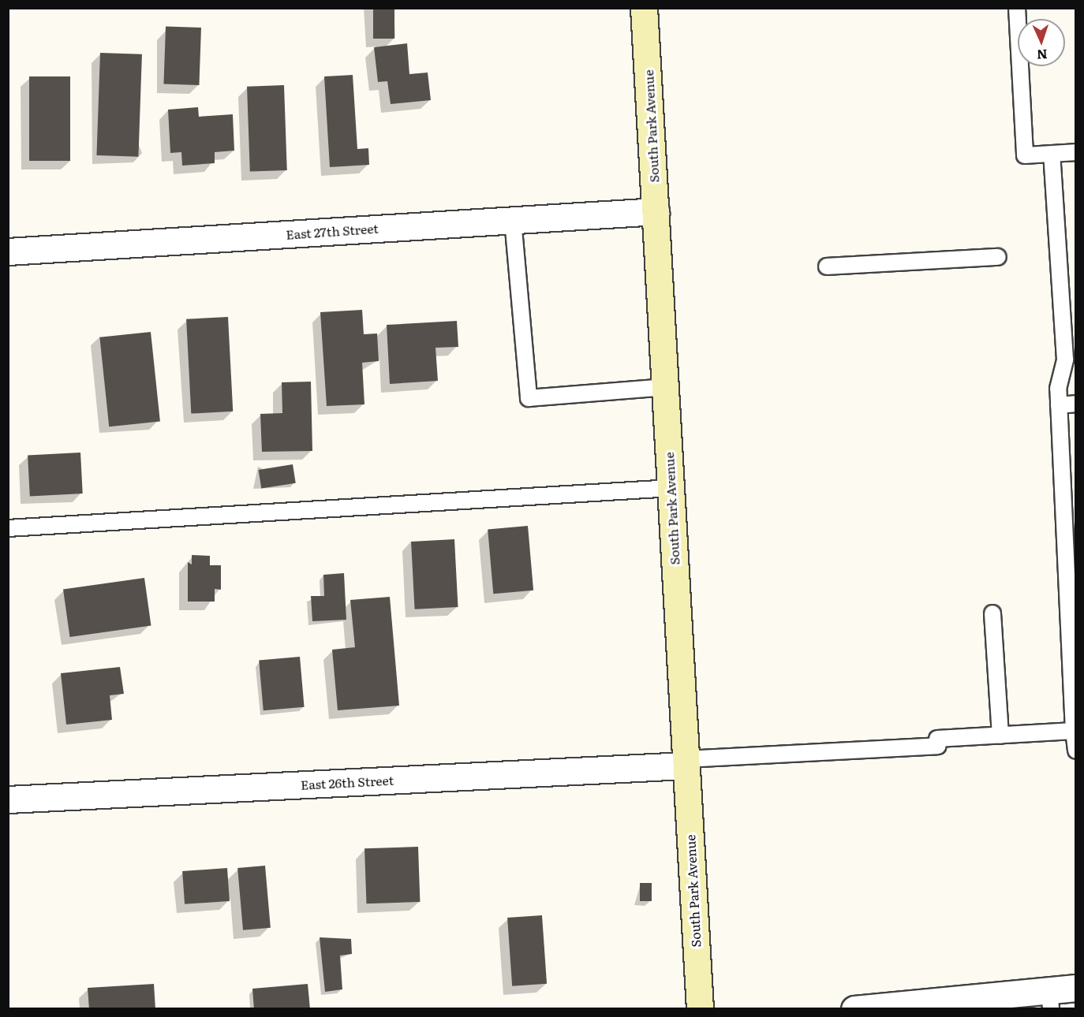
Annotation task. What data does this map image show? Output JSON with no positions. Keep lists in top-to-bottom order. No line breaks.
{"streets":{"main road":["South Park Avenue"],"street":["East 27th Street","East 26th Street"]},"crossings":[["South Park Avenue","East 27th Street"],["South Park Avenue","East 26th Street"]],"north":"bottom"}
